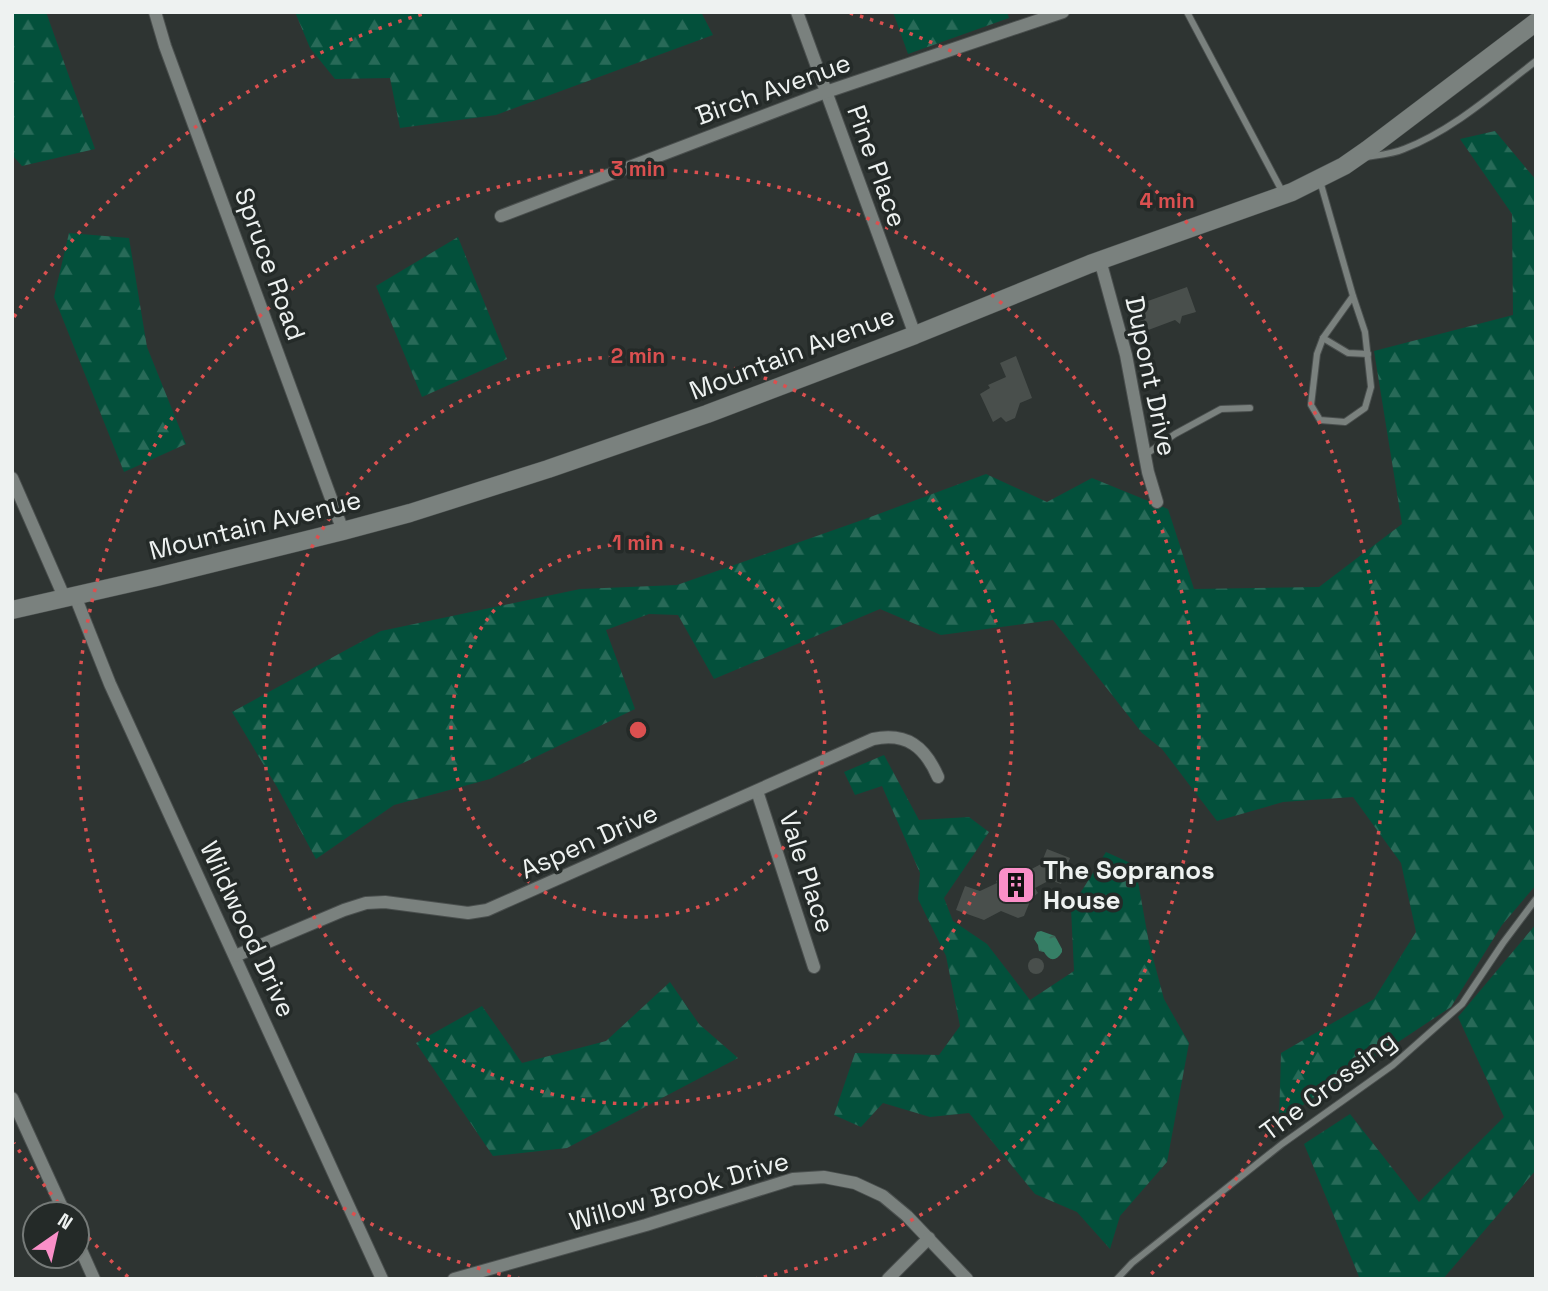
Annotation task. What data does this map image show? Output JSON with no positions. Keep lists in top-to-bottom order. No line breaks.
{"streets":{"street":["Birch Avenue","Pine Place","Spruce Road","Mountain Avenue","Dupont Drive","Aspen Drive","Vale Place","Wildwood Drive","Willow Brook Drive"],"lane":["The Crossing"]},"crossings":[["Birch Avenue","Pine Place"],["Pine Place","Mountain Avenue"],["Spruce Road","Mountain Avenue"],["Mountain Avenue","Dupont Drive"],["Mountain Avenue","Wildwood Drive"],["Aspen Drive","Vale Place"],["Aspen Drive","Wildwood Drive"]],"places":{"building":["The Sopranos House"]},"north":"top right","rings":["3 min","4 min","2 min","1 min"]}
